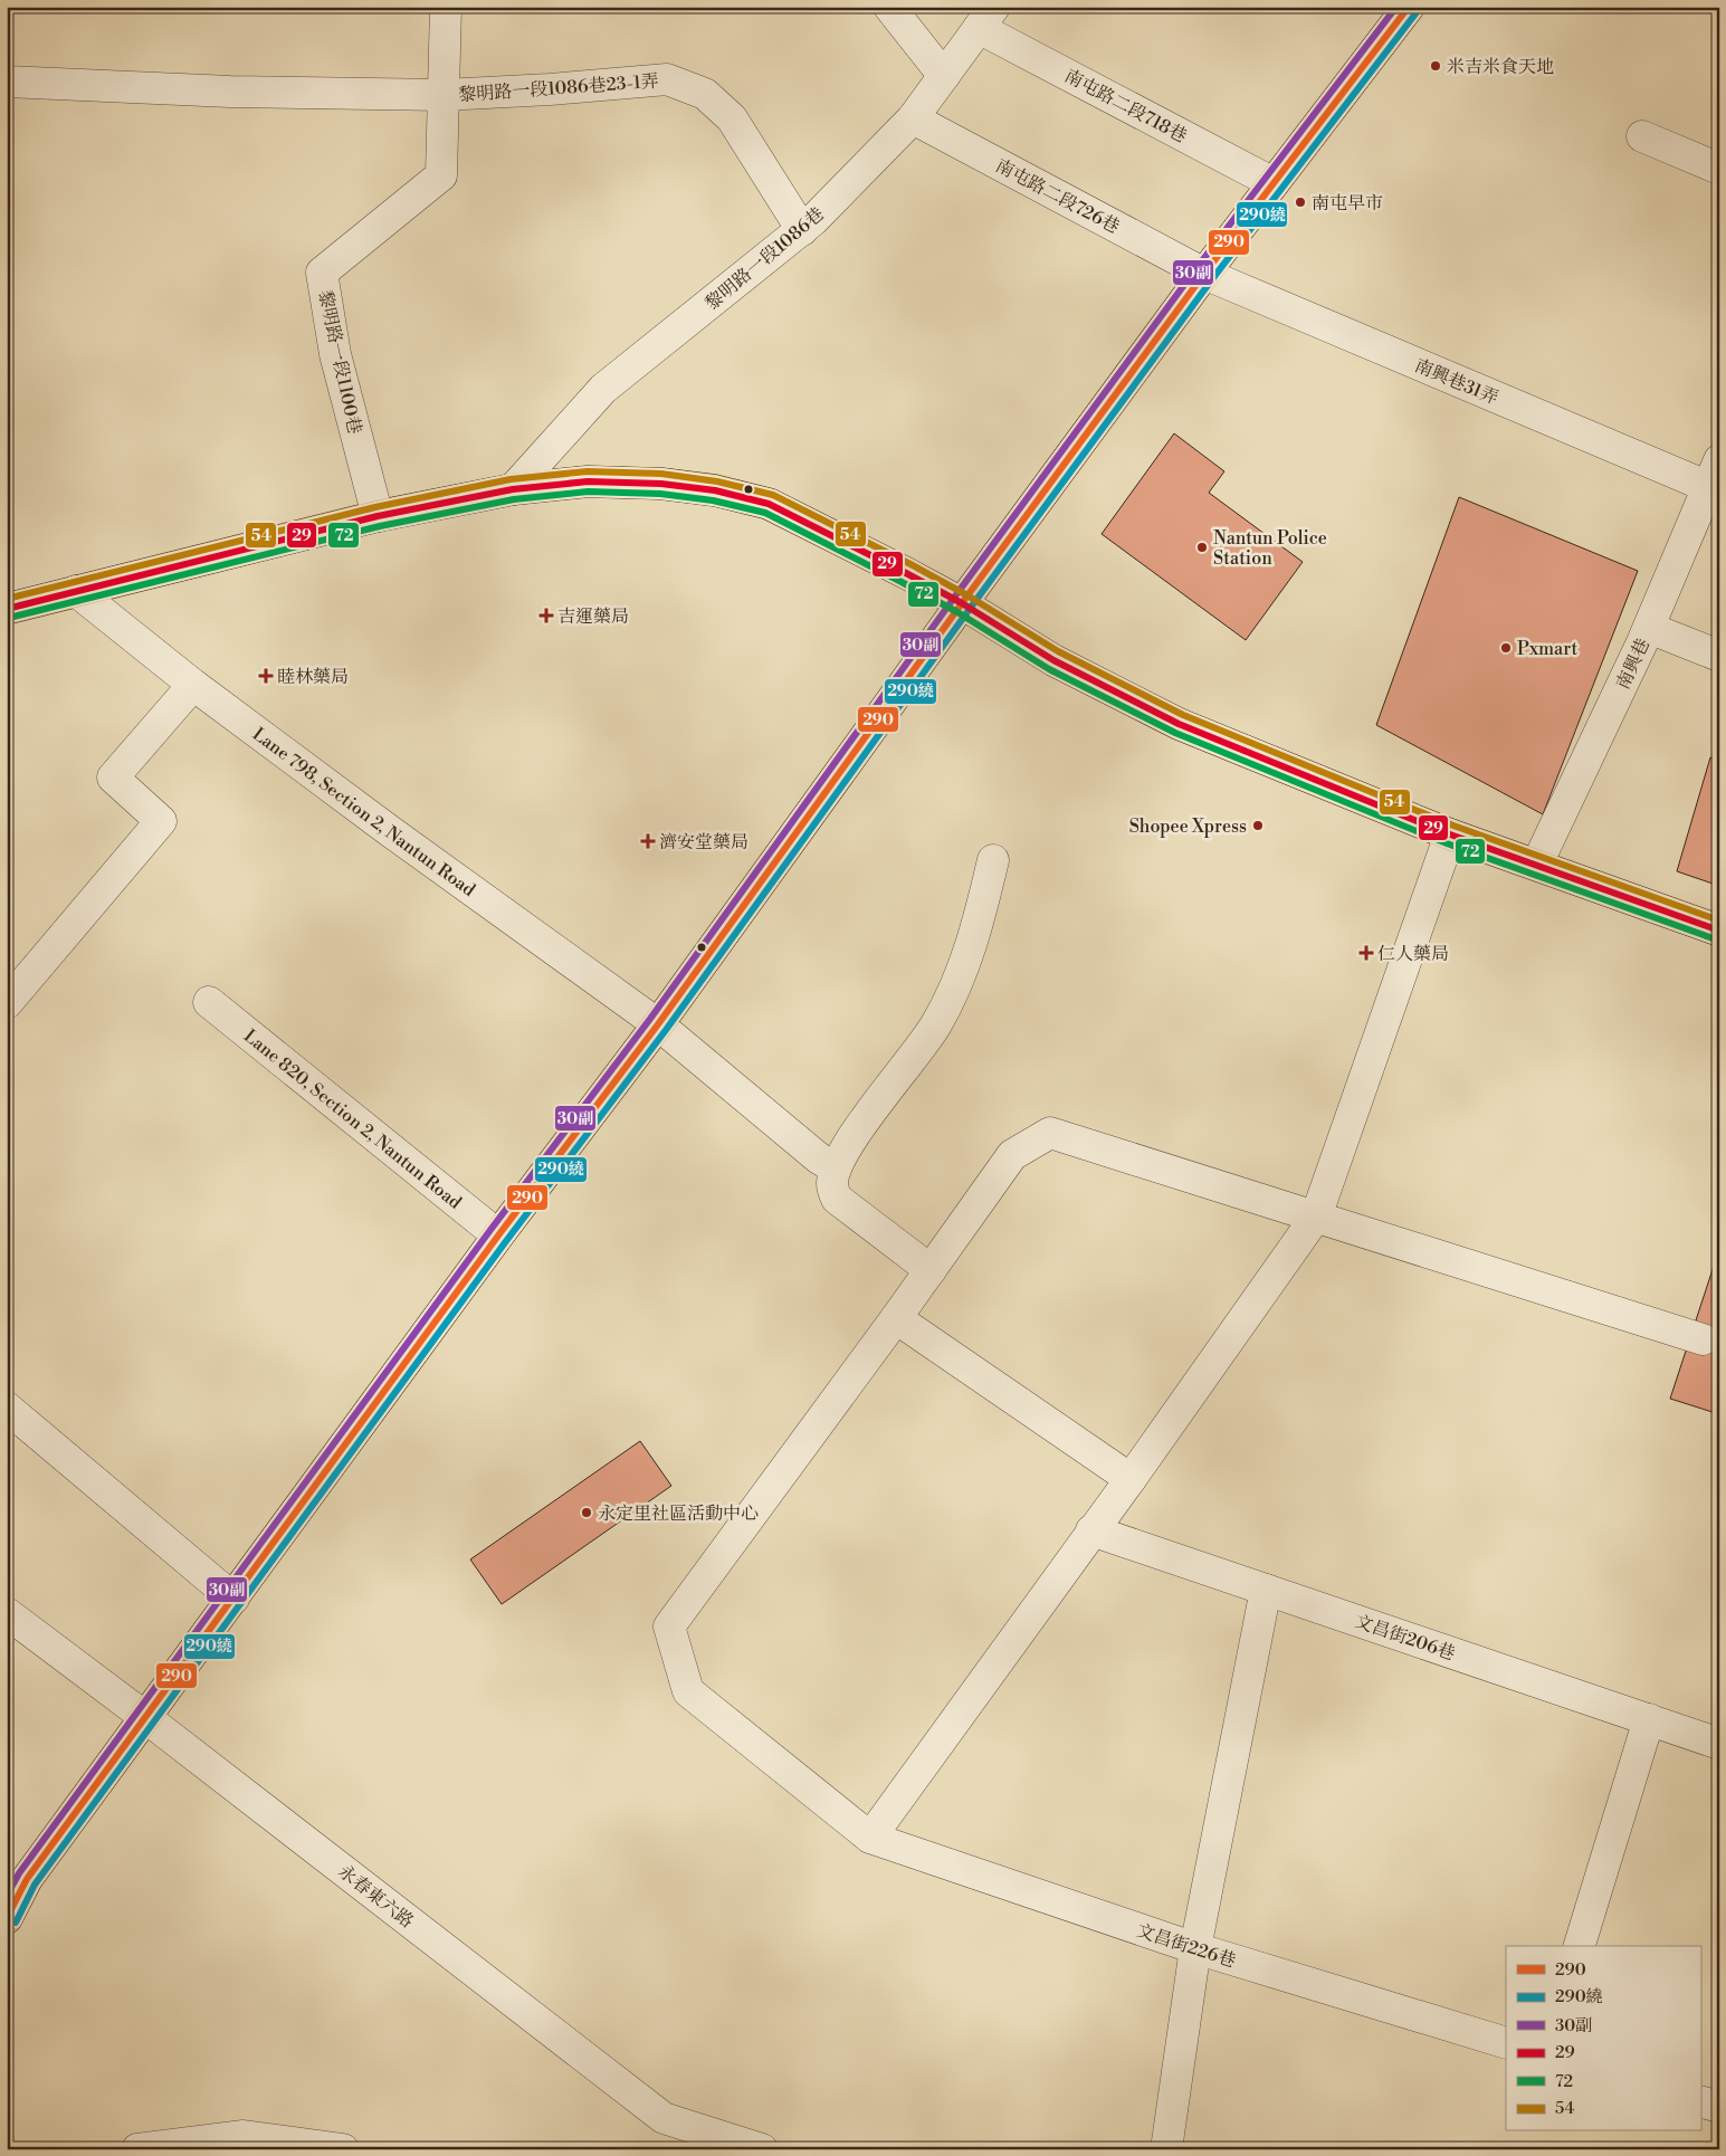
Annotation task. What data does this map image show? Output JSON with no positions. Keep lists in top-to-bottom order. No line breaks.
{"streets":{"street":["黎明路一段1086巷23-1弄","南屯路二段718巷","南屯路二段726巷","黎明路一段1086巷","黎明路一段1100巷","南興巷31弄","南興巷","Lane 798, Section 2, Nantun Road","Lane 820, Section 2, Nantun Road","文昌街206巷","永春東六路","文昌街226巷"]},"crossings":[["黎明路一段1086巷23-1弄","黎明路一段1086巷"],["黎明路一段1086巷23-1弄","黎明路一段1100巷"],["南屯路二段718巷","黎明路一段1086巷"],["南屯路二段726巷","黎明路一段1086巷"],["南屯路二段726巷","南興巷31弄"],["南興巷31弄","南興巷"]],"places":{"other":["米吉米食天地","南屯早市","Nantun Police Station","Pxmart","Shopee Xpress","永定里社區活動中心"],"health":["吉運藥局","睦林藥局","濟安堂藥局","仁人藥局"]},"lines":["transit line 290","transit line 30副","transit line 290繞","transit line 54","transit line 29","transit line 72"],"legend":["290","290繞","30副","29","72","54"]}
